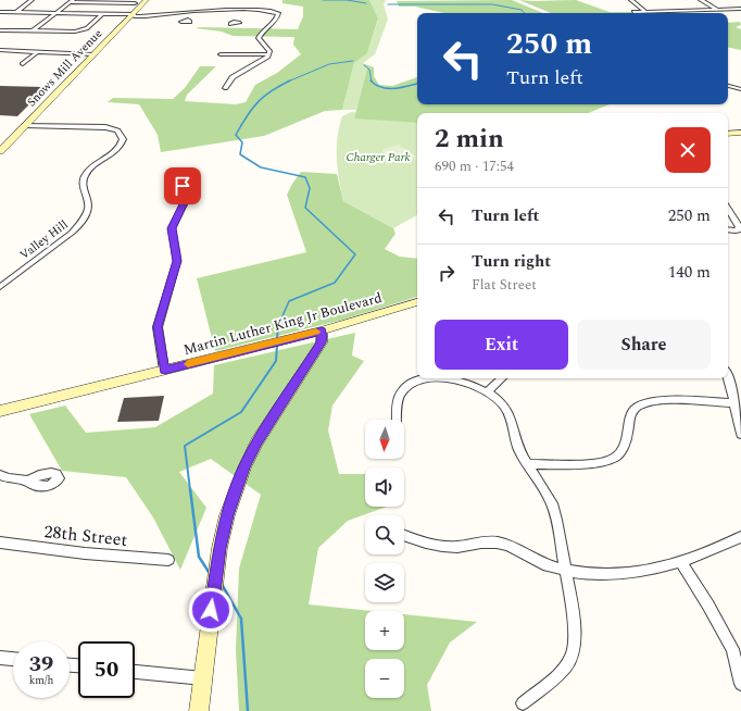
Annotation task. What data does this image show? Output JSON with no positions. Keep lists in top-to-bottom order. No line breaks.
{"streets":{"main road":["Snows Mill Avenue","Martin Luther King Jr Boulevard"],"street":["Valley Hill","28th Street"]},"crossings":[["Snows Mill Avenue","Valley Hill"]],"parks":["Charger Park"],"north":"bottom","page":{"turn":["250 m","Turn left"],"heading":["2 min","690 m · 17:54"],"list":[{"name":"Turn left","value":"250 m"},{"name":"Turn right","note":"Flat Street","value":"140 m"}],"buttons":["Exit","Share"],"map_buttons":["+","−"],"speed":"39 km/h","limit":"50"}}
